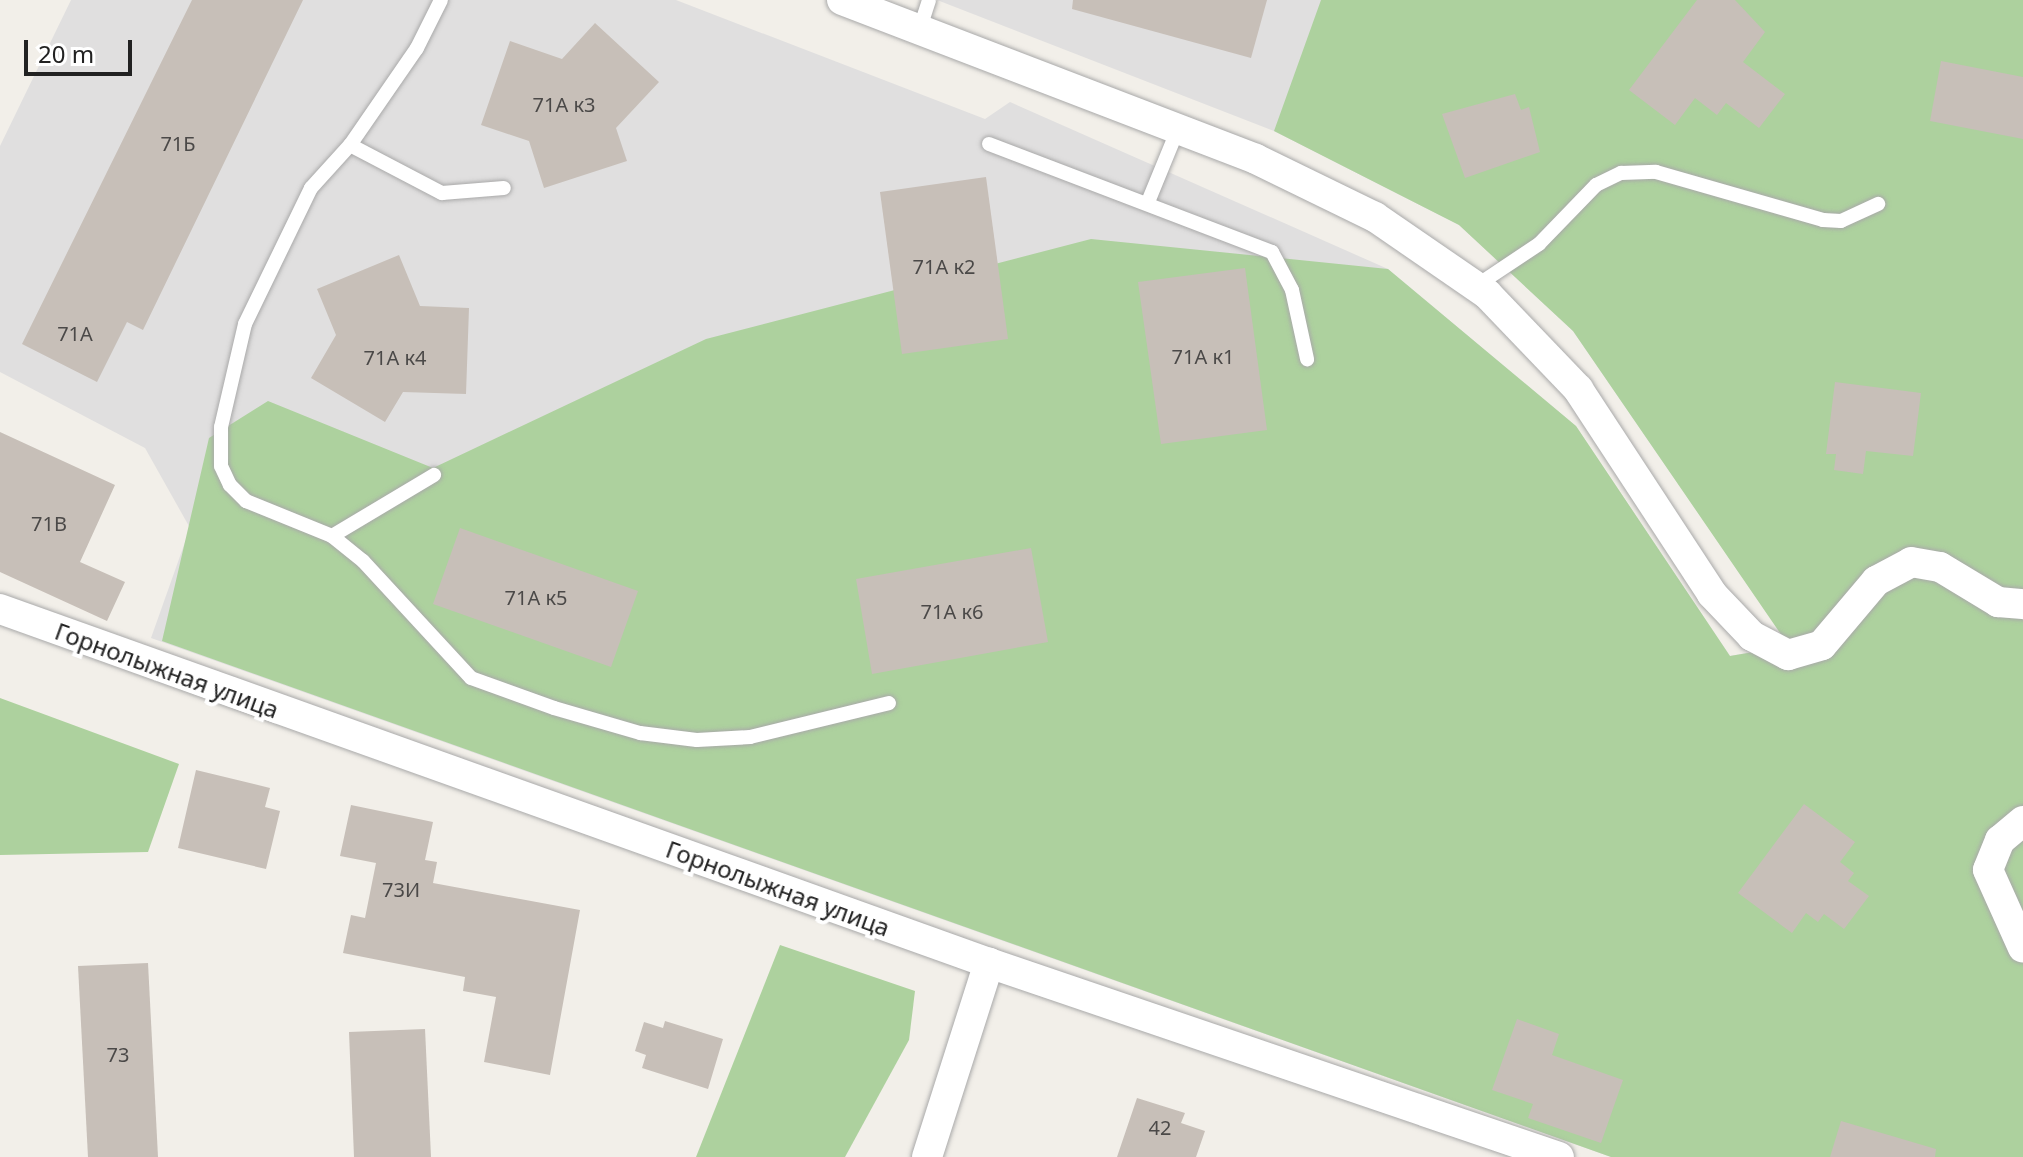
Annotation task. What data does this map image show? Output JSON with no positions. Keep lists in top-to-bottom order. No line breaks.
{"streets":{"street":["Горнолыжная улица"]},"house_numbers":["71А к3","71Б","71А к2","71А","71А к1","71А к4","71В","71А к5","71А к6","73И","73","42"],"scale_bar":"20 m"}
